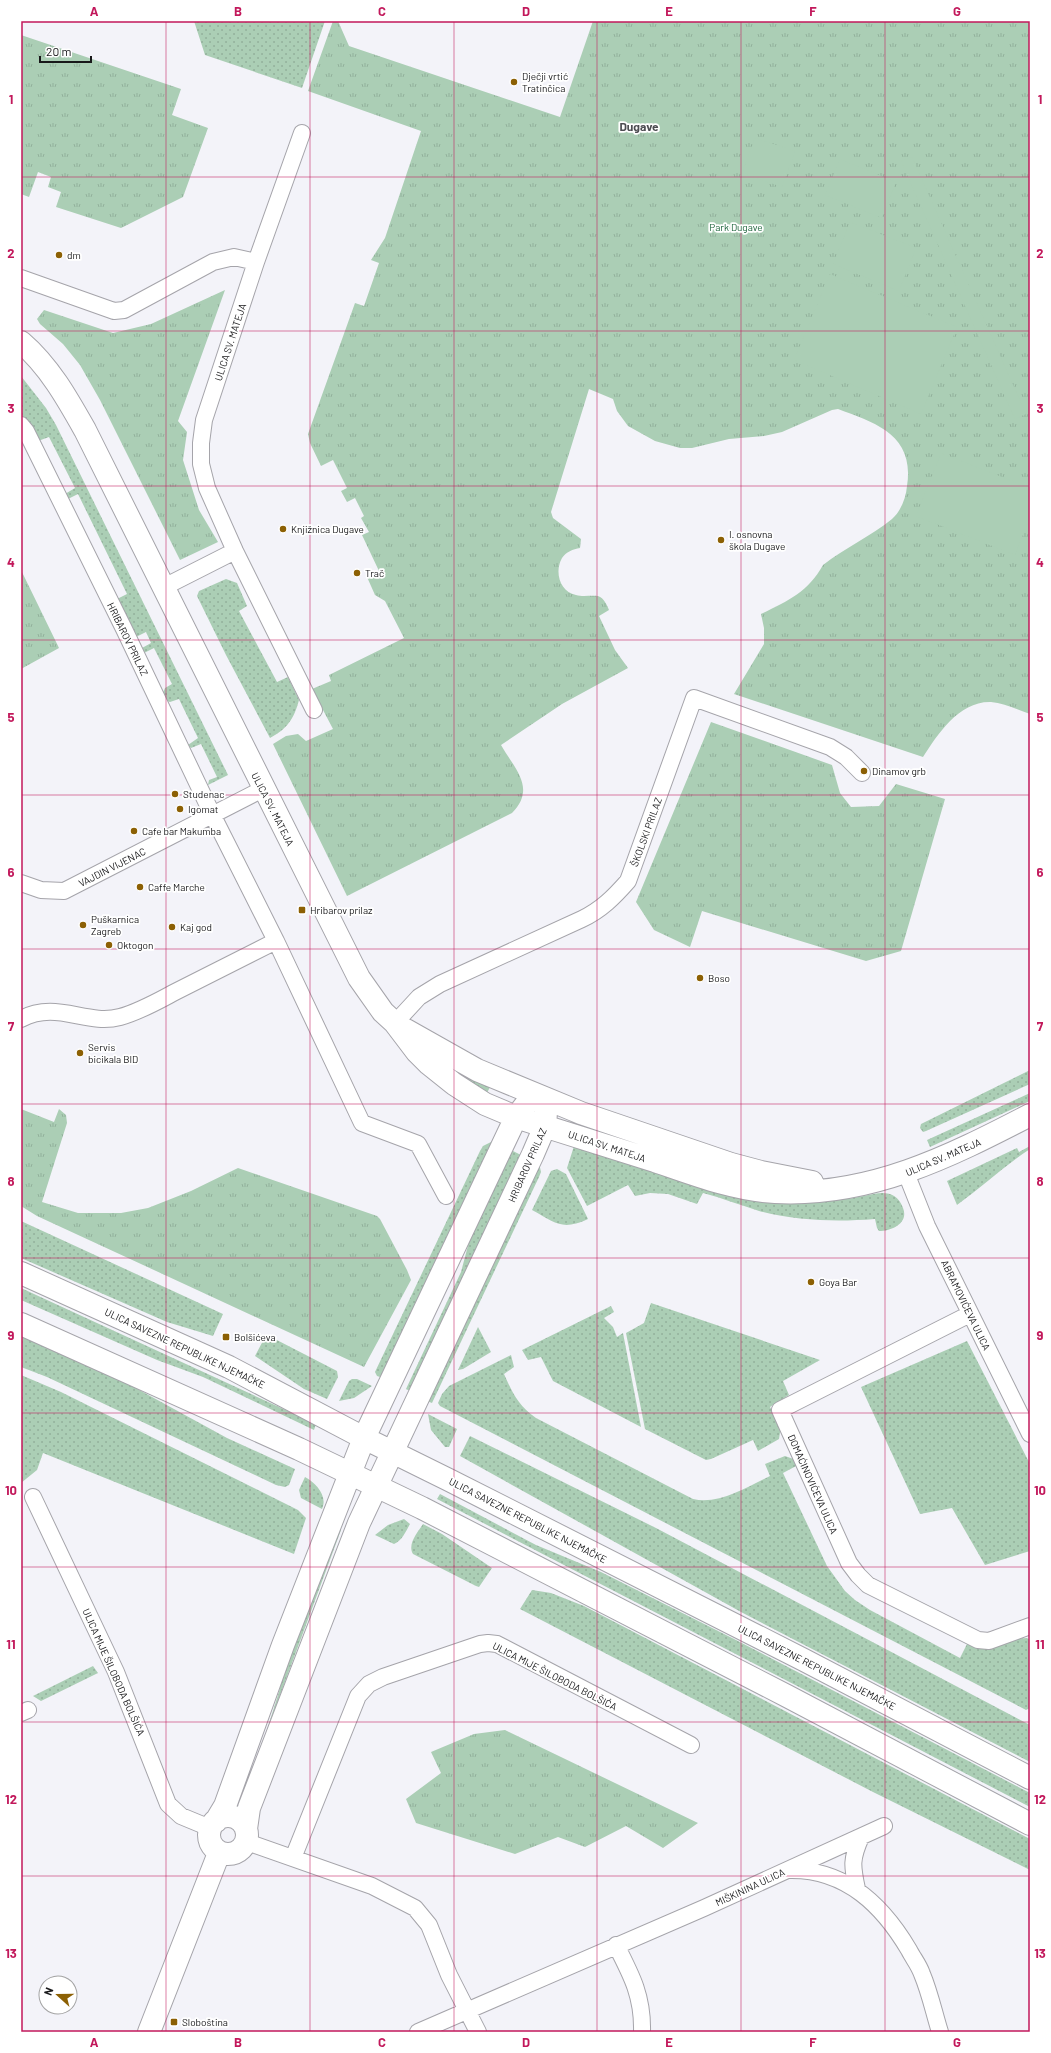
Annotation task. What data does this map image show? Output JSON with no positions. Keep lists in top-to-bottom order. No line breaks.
{"streets":{"street":["ULICA SV. MATEJA","HRIBAROV PRILAZ","ŠKOLSKI PRILAZ","VAJDIN VIJENAC","ABRAMOVIĆEVA ULICA","ULICA SAVEZNE REPUBLIKE NJEMAČKE","DOMAĆINOVIĆEVA ULICA","ULICA MIJE ŠILOBODA BOLŠIĆA","MIŠKININA ULICA"]},"crossings":[["ULICA SV. MATEJA","HRIBAROV PRILAZ"],["ULICA SV. MATEJA","ŠKOLSKI PRILAZ"],["ULICA SV. MATEJA","VAJDIN VIJENAC"],["ULICA SV. MATEJA","ABRAMOVIĆEVA ULICA"],["HRIBAROV PRILAZ","VAJDIN VIJENAC"],["HRIBAROV PRILAZ","ULICA SAVEZNE REPUBLIKE NJEMAČKE"],["ABRAMOVIĆEVA ULICA","DOMAĆINOVIĆEVA ULICA"]],"districts":["Dugave"],"parks":["Park Dugave"],"places":{"other":["Dječji vrtić Tratinčica","dm","Knjižnica Dugave","I. osnovna škola Dugave","Trač","Dinamov grb","Studenac","Igomat","Cafe bar Makumba","Caffe Marche","Puškarnica Zagreb","Kaj god","Oktogon","Boso","Servis bicikala BID","Goya Bar"],"transit":["Hribarov prilaz","Bolšićeva","Sloboština"]},"scale_bar":"20 m","north":"left","grid":{"columns":["A","B","C","D","E","F","G"],"rows":["1","2","3","4","5","6","7","8","9","10","11","12","13"]}}
